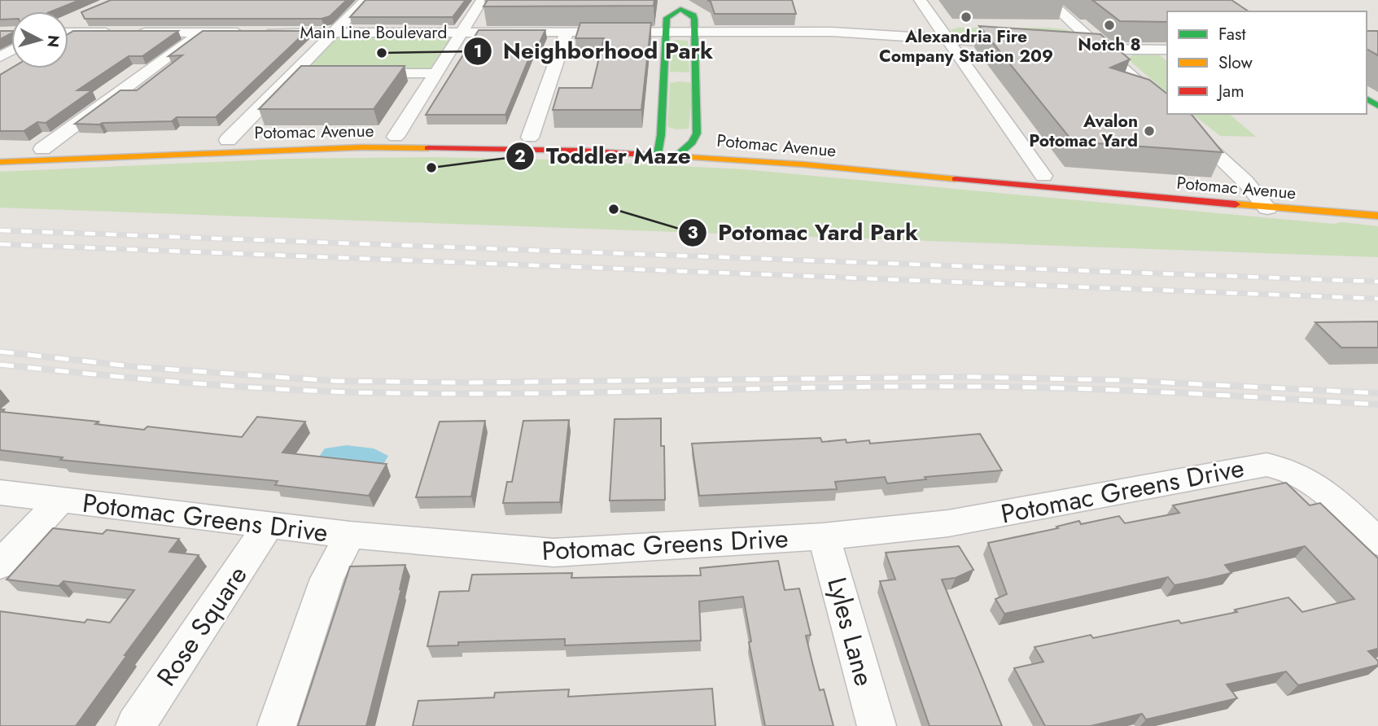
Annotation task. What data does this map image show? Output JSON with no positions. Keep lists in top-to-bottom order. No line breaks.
{"streets":{"street":["Main Line Boulevard","Potomac Avenue","Potomac Greens Drive","Rose Square","Lyles Lane"]},"crossings":[["Potomac Greens Drive","Rose Square"],["Potomac Greens Drive","Lyles Lane"]],"places":["Alexandria Fire Company Station 209","Notch 8","Neighborhood Park","Avalon Potomac Yard","Toddler Maze","Potomac Yard Park"],"legend":["Fast","Slow","Jam"],"north":"right"}
